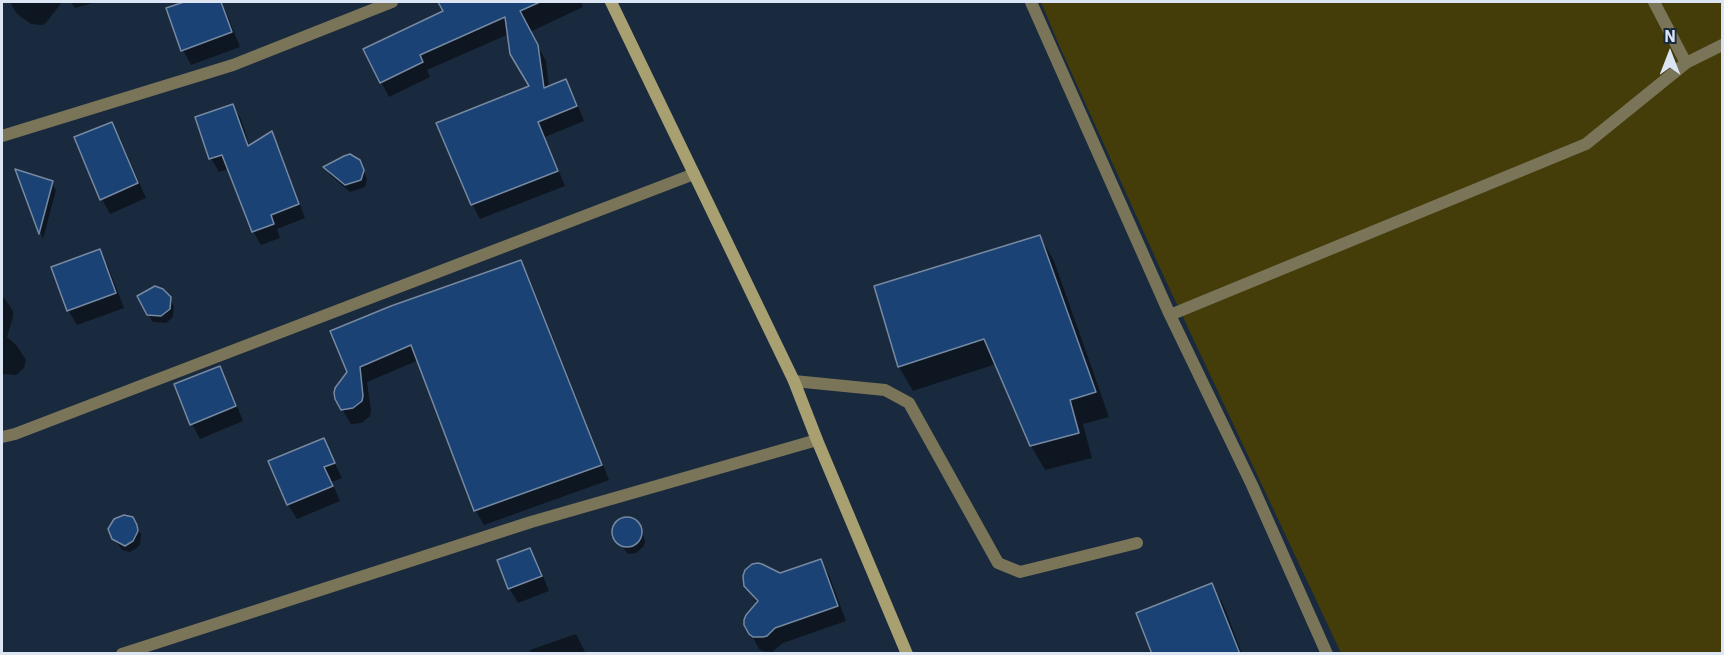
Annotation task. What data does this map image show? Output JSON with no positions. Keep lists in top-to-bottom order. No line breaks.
{"north":"top"}
